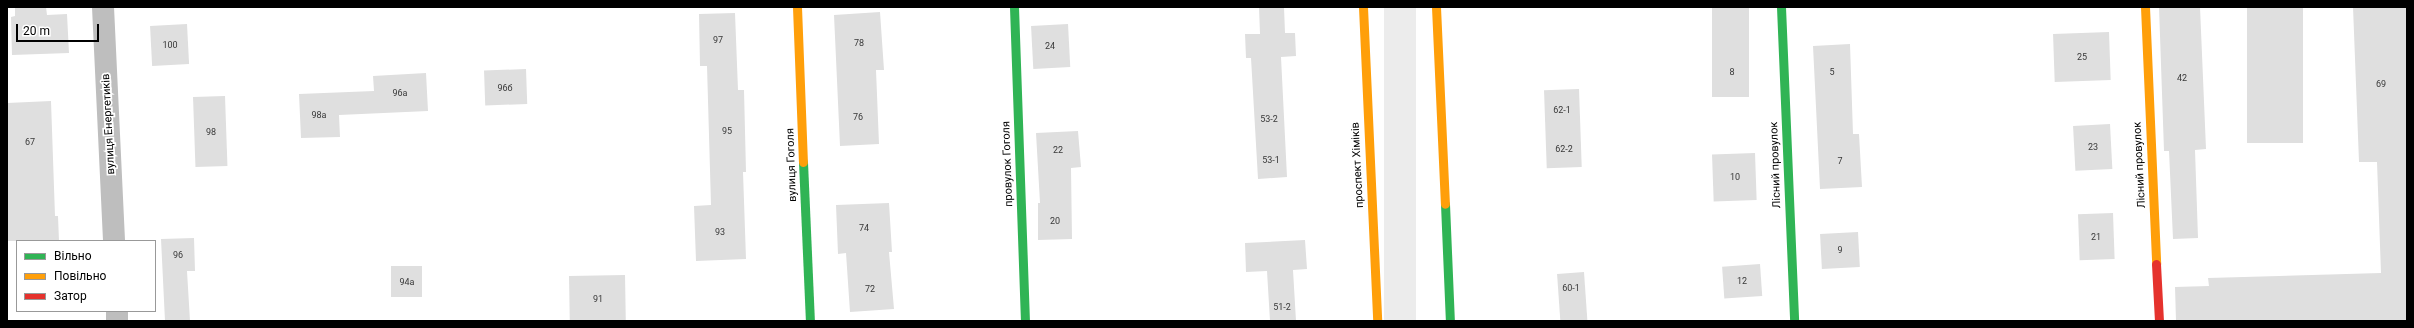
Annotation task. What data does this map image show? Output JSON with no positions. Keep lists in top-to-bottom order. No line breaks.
{"streets":{"street":["вулиця Енергетиків","провулок Гоголя","вулиця Гоголя","проспект Хіміків","Лісний провулок"]},"house_numbers":["97","78","100","24","25","8","5","42","69","96б","96а","62-1","98а","76","53-2","95","98","67","23","62-2","22","53-1","7","10","20","74","93","21","9","96","12","94а","60-1","72","91","51-2"],"legend":["Вільно","Повільно","Затор"],"scale_bar":"20 m"}
